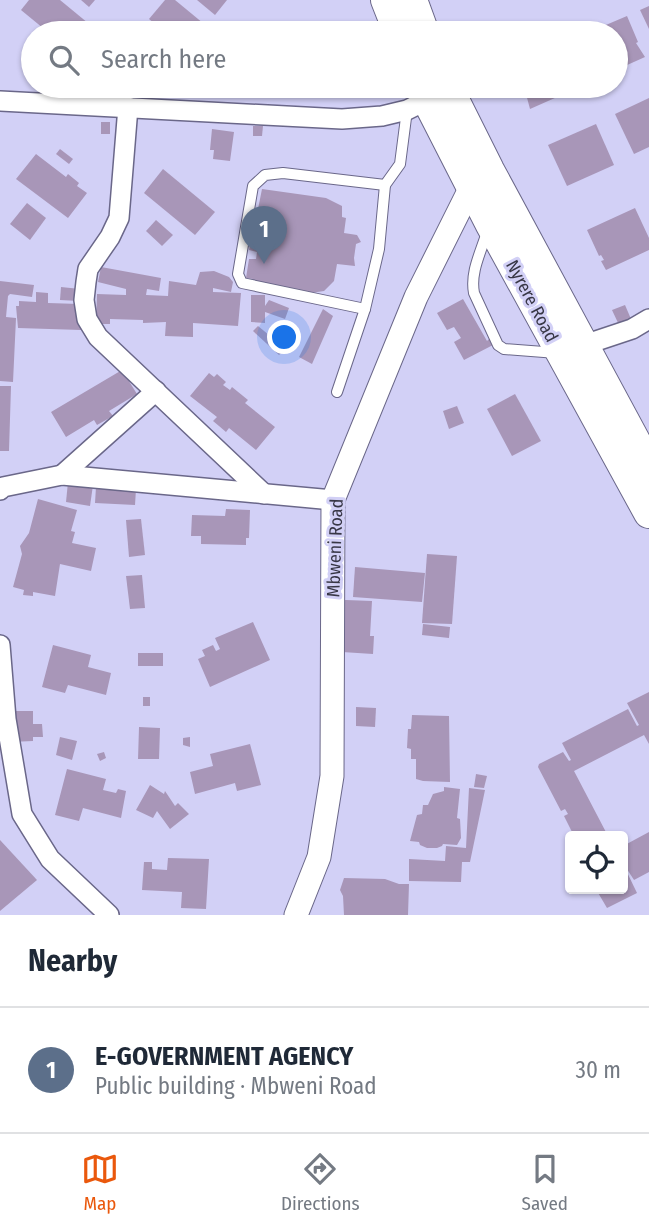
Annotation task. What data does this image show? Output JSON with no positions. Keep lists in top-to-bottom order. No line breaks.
{"streets":{"main road":["Nyrere Road"],"street":["Mbweni Road"]},"crossings":[["Nyrere Road","Mbweni Road"]],"page":{"search":"Search here","pins":"1","heading":"Nearby","list":[{"mark":"1","name":"E-GOVERNMENT AGENCY","note":"Public building · Mbweni Road","value":"30 m"}],"nav":["Map","Directions","Saved"]}}
